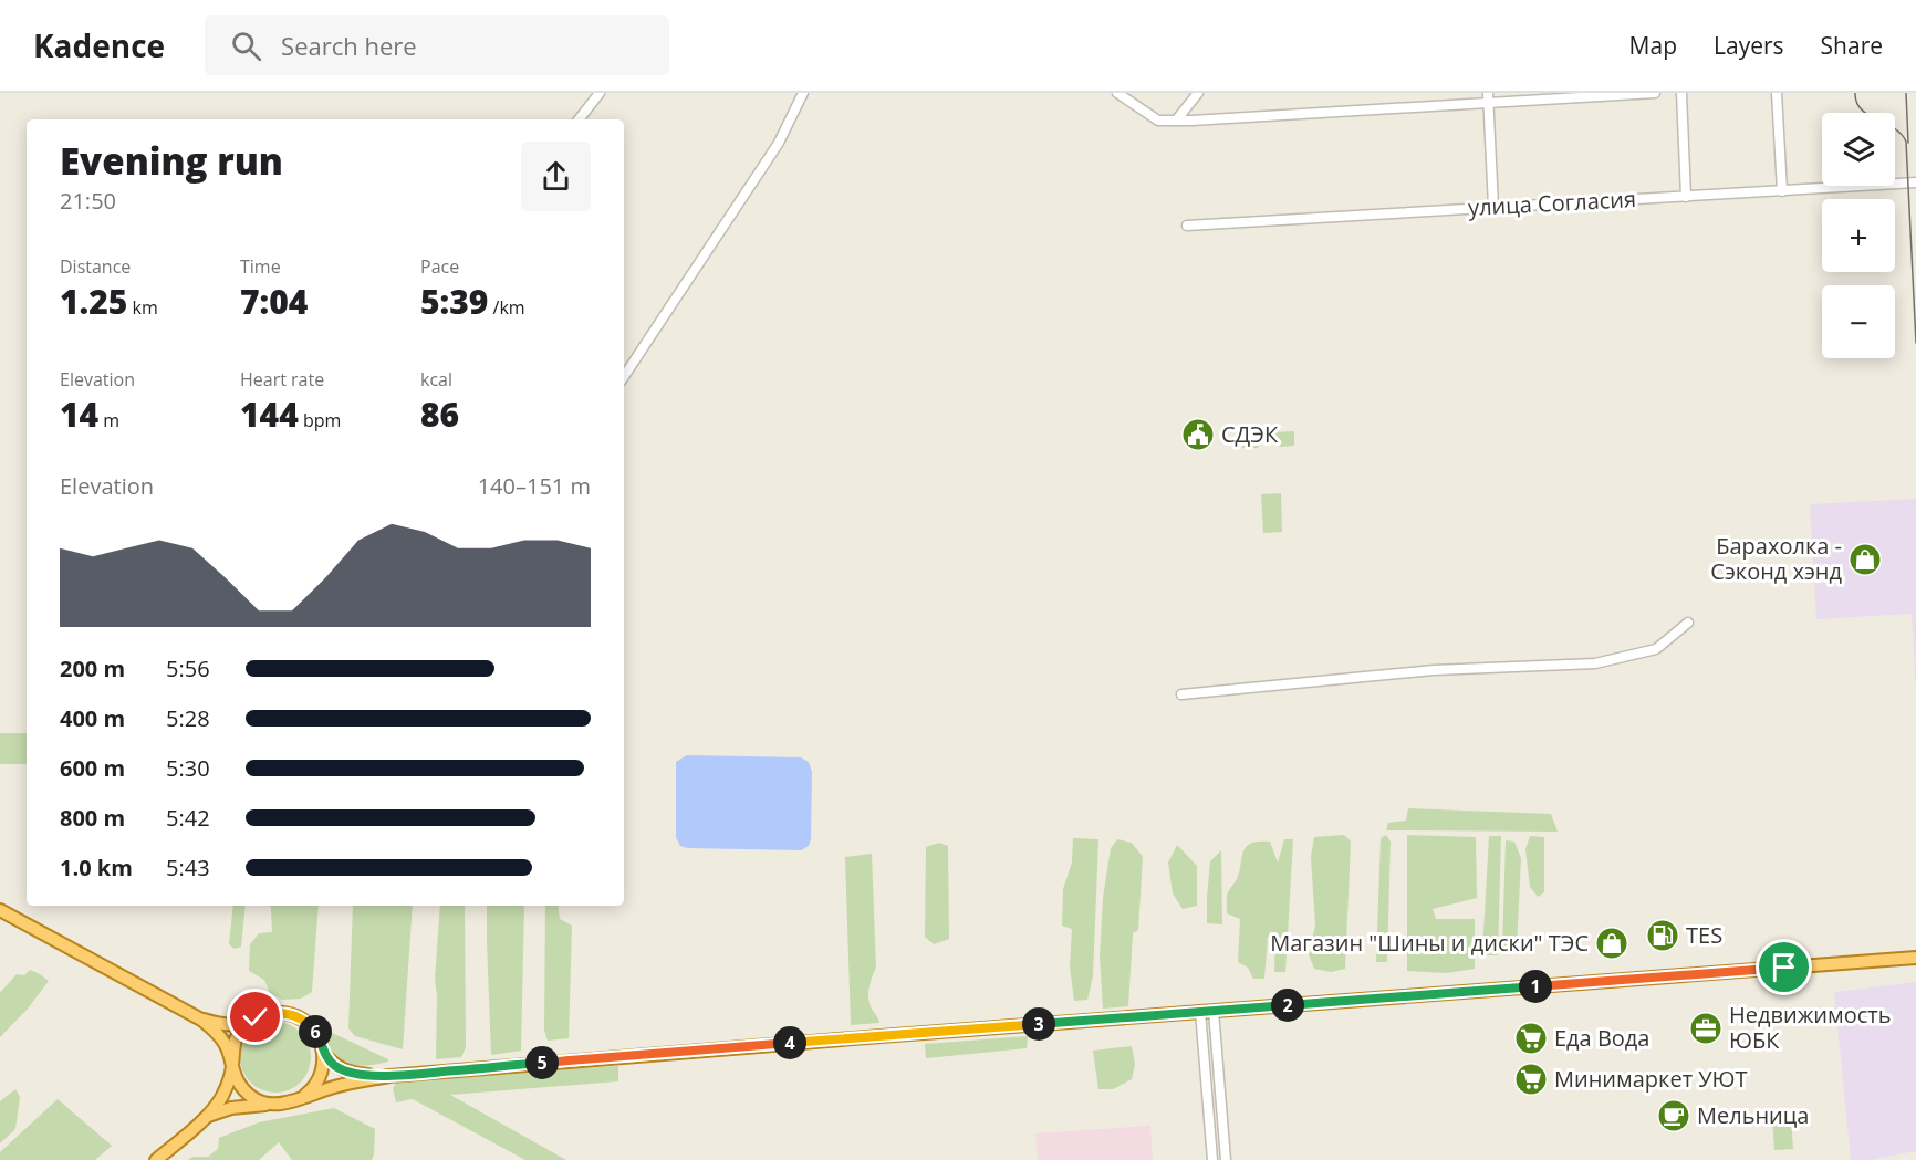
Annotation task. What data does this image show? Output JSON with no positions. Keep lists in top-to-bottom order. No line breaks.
{"streets":{"street":["улица Согласия"]},"places":{"public building":["СДЭК"],"shop":["Барахолка - Сэконд хэнд","Магазин \"Шины и диски\" ТЭС"],"fuel station":["TES"],"office":["Недвижимость ЮБК"],"supermarket":["Еда Вода","Минимаркет УЮТ"],"cafe":["Мельница"]},"page":{"header":"Kadence","search":"Search here","nav":["Map","Layers","Share"],"map_buttons":["+","−"],"heading":["Evening run","21:50"],"stats":[["Distance","1.25 km"],["Time","7:04"],["Pace","5:39 /km"],["Elevation","14 m"],["Heart rate","144 bpm"],["kcal","86"]],"chart":["Elevation","140–151 m"],"list":[{"name":"200 m","note":"5:56"},{"name":"400 m","note":"5:28"},{"name":"600 m","note":"5:30"},{"name":"800 m","note":"5:42"},{"name":"1.0 km","note":"5:43"}],"pins":["1","2","3","6","4","5"]}}
